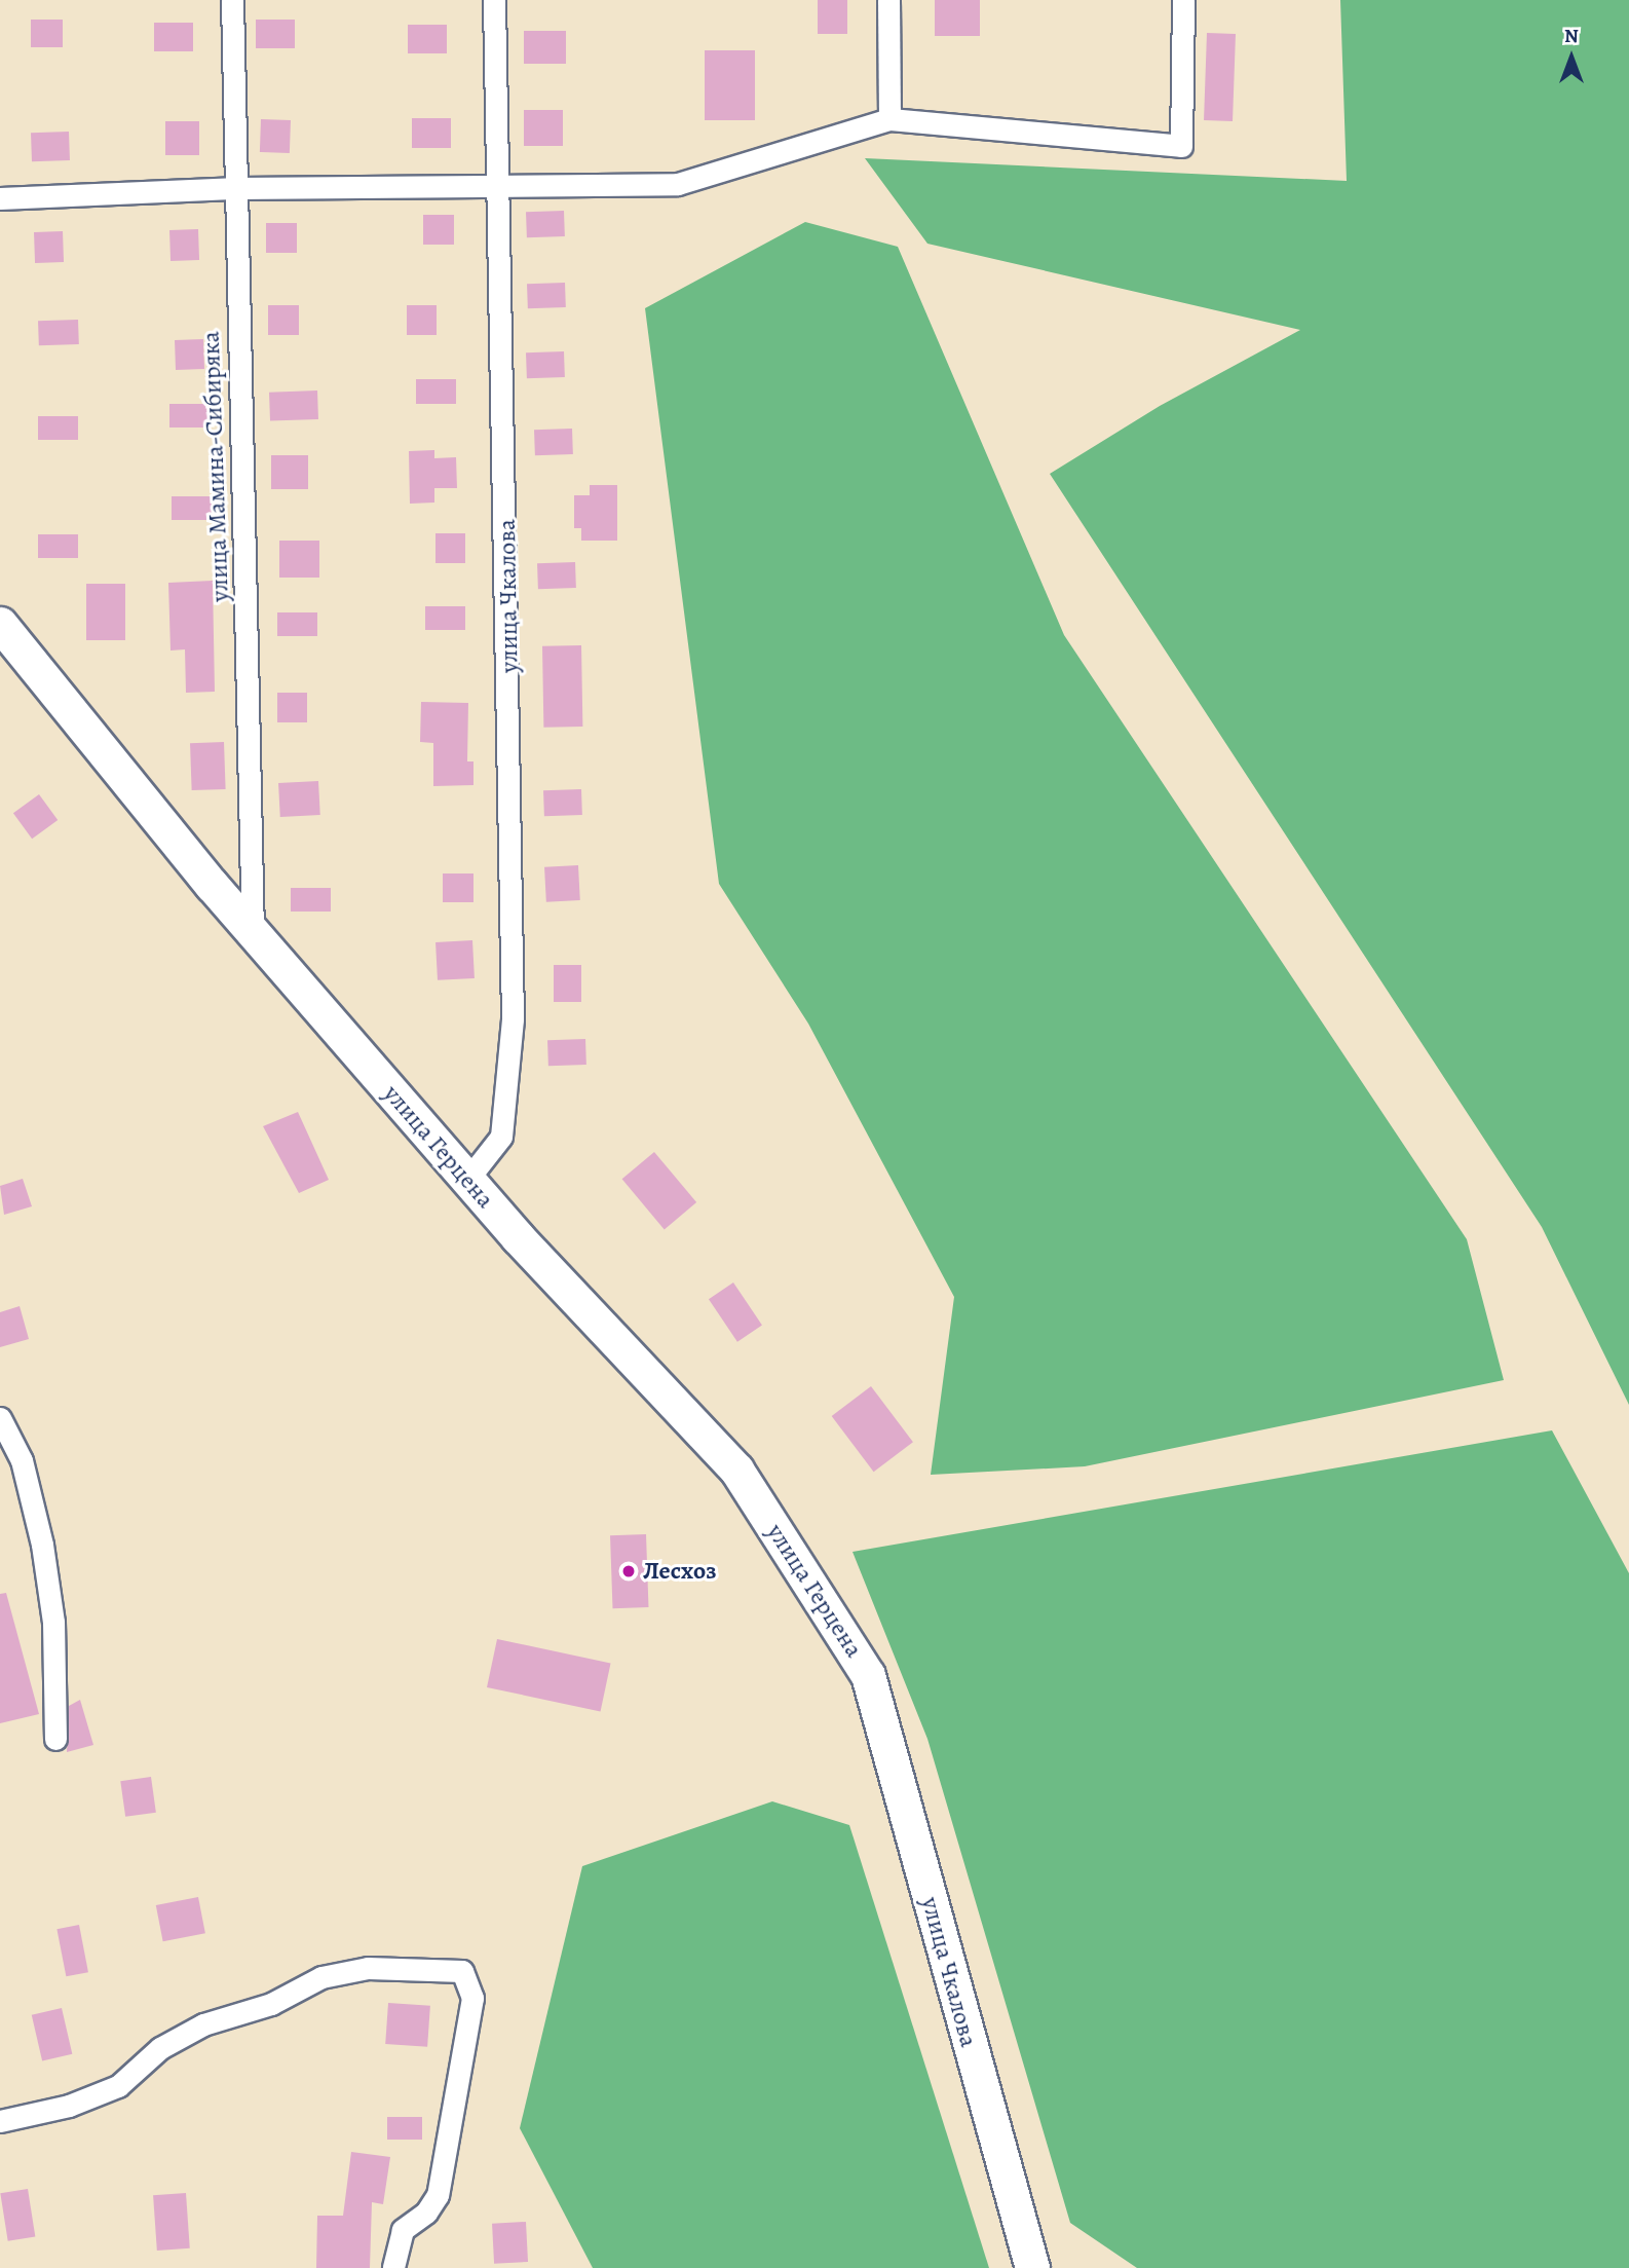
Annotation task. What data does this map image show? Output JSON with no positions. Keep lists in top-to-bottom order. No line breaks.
{"streets":{"main road":["улица Чкалова","улица Герцена"],"street":["улица Мамина-Сибиряка"]},"crossings":[["улица Мамина-Сибиряка","улица Герцена"],["улица Чкалова","улица Герцена"]],"places":["Лесхоз"],"north":"top"}
